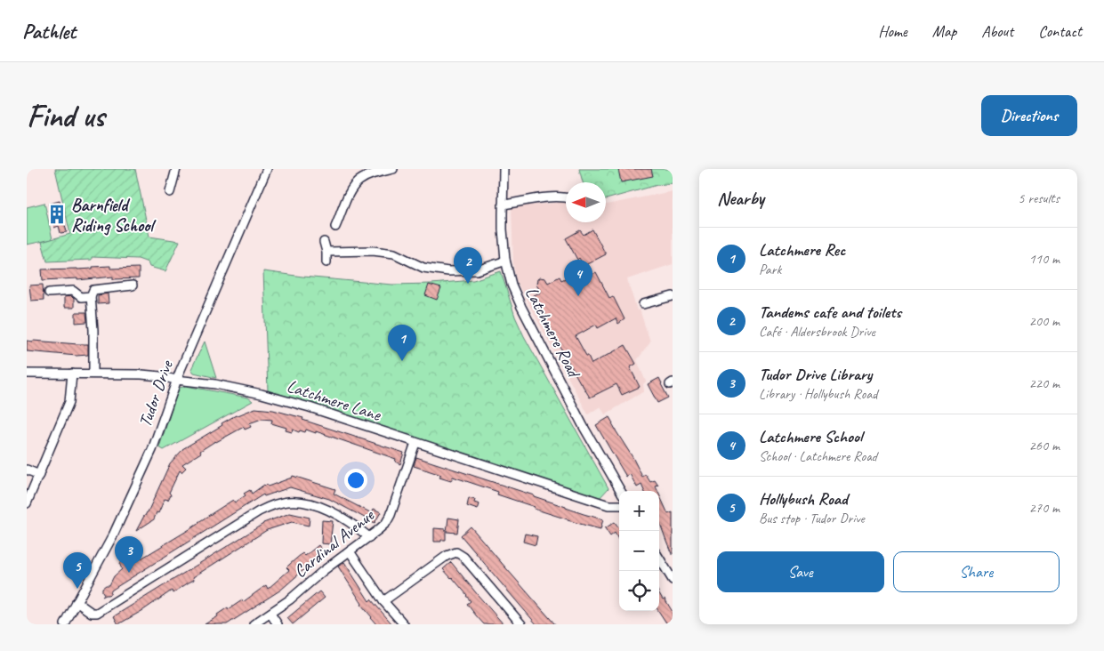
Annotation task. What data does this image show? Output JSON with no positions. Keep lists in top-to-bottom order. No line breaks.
{"streets":{"street":["Latchmere Road","Tudor Drive","Latchmere Lane","Cardinal Avenue"]},"crossings":[["Tudor Drive","Latchmere Lane"],["Latchmere Lane","Cardinal Avenue"]],"places":{"building":["Barnfield Riding School"]},"north":"left","page":{"header":"Pathlet","nav":["Home","Map","About","Contact"],"buttons":["Directions",["Save","Share"]],"title":"Find us","heading":["Nearby","5 results"],"list":[{"mark":"1","name":"Latchmere Rec","note":"Park","value":"110 m"},{"mark":"2","name":"Tandems cafe and toilets","note":"Café · Aldersbrook Drive","value":"200 m"},{"mark":"3","name":"Tudor Drive Library","note":"Library · Hollybush Road","value":"220 m"},{"mark":"4","name":"Latchmere School","note":"School · Latchmere Road","value":"260 m"},{"mark":"5","name":"Hollybush Road","note":"Bus stop · Tudor Drive","value":"270 m"}],"pins":["2","4","1","3","5"],"map_buttons":["+","−"]}}
